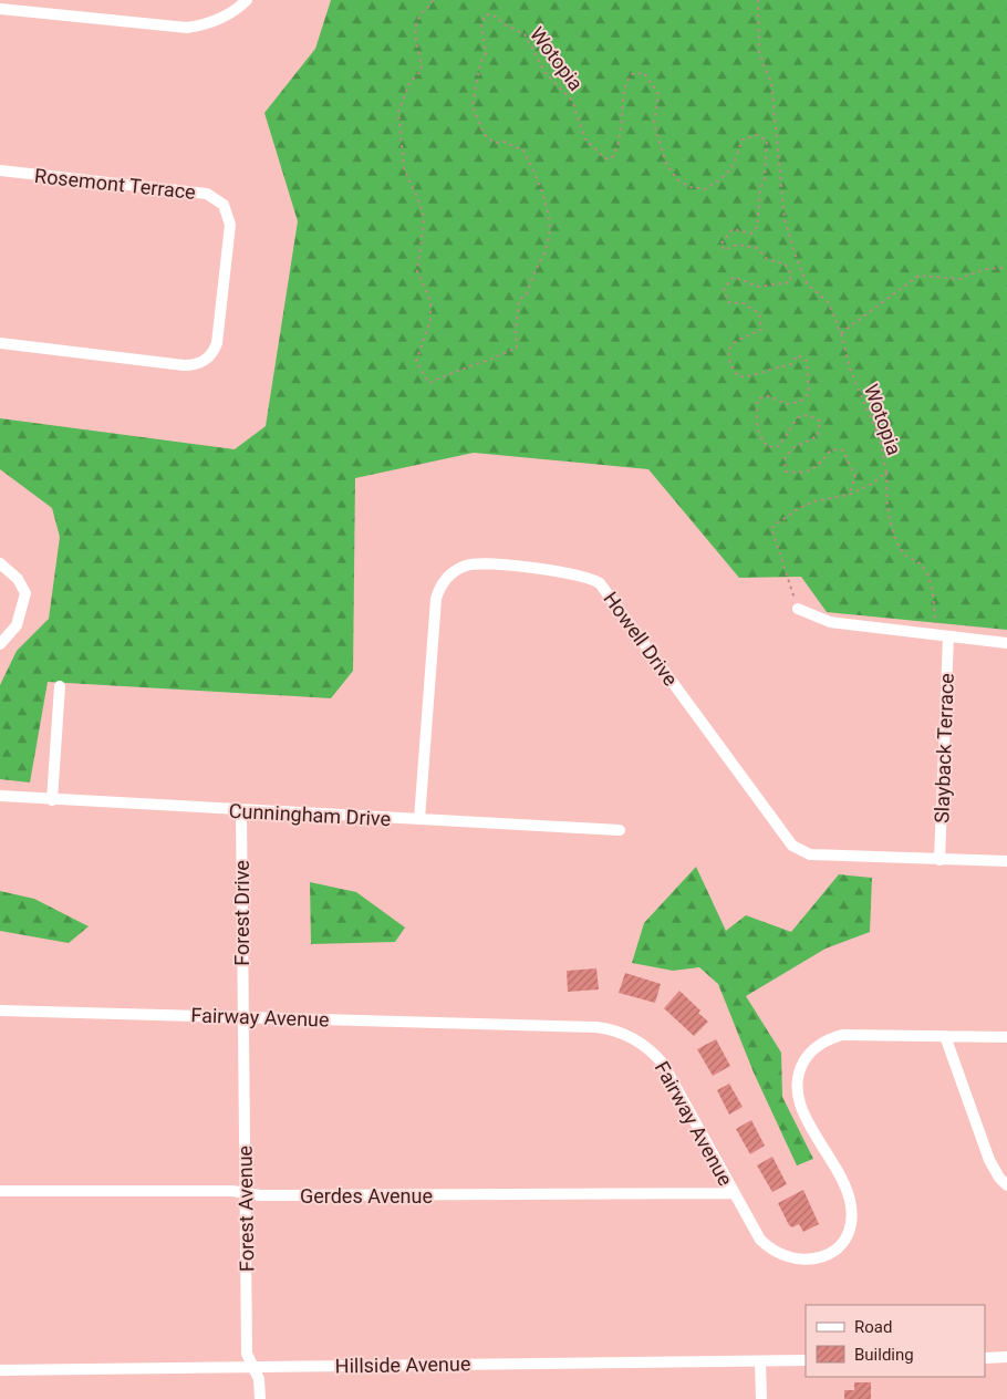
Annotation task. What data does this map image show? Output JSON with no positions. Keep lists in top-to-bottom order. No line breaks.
{"streets":{"street":["Rosemont Terrace","Howell Drive","Slayback Terrace","Cunningham Drive","Forest Drive","Fairway Avenue","Gerdes Avenue","Forest Avenue","Hillside Avenue"],"path":["Wotopia"]},"crossings":[["Howell Drive","Slayback Terrace"],["Howell Drive","Cunningham Drive"],["Cunningham Drive","Forest Drive"],["Forest Drive","Fairway Avenue"],["Forest Drive","Forest Avenue"],["Fairway Avenue","Gerdes Avenue"],["Fairway Avenue","Forest Avenue"],["Gerdes Avenue","Forest Avenue"],["Forest Avenue","Hillside Avenue"]],"legend":["Road","Building"]}
